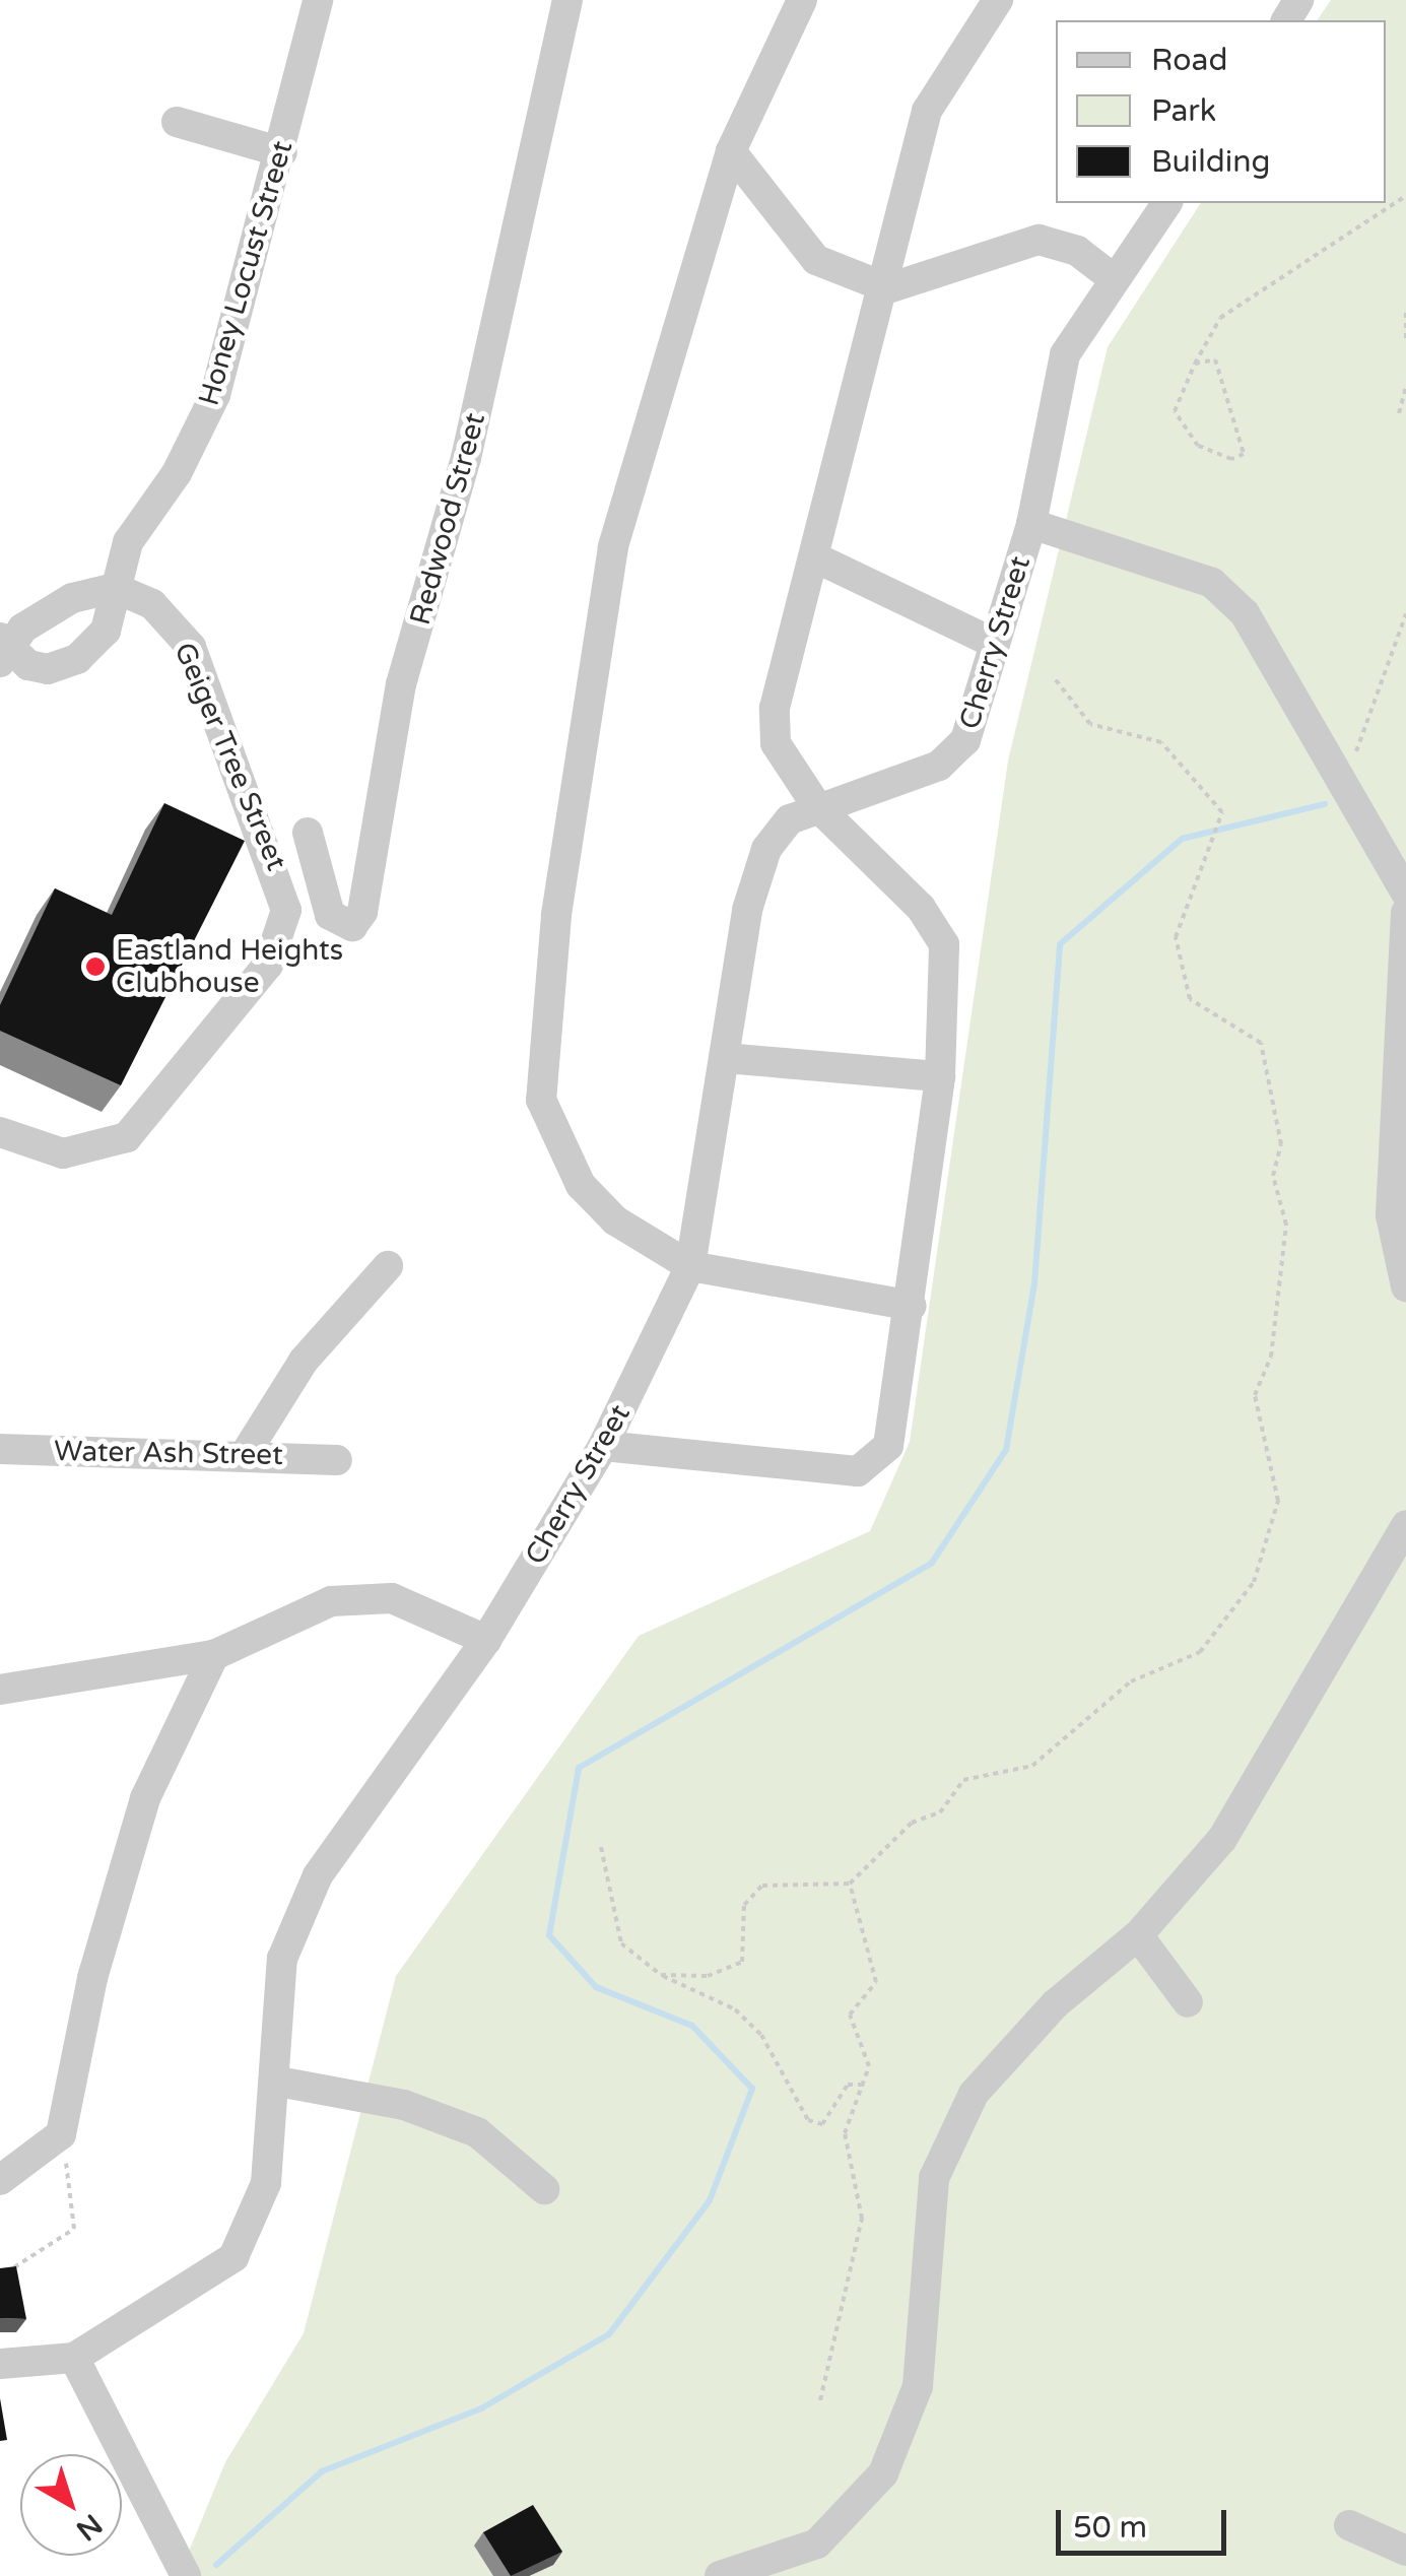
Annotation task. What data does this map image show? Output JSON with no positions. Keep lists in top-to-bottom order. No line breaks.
{"streets":{"street":["Honey Locust Street","Redwood Street","Cherry Street","Geiger Tree Street","Water Ash Street"]},"crossings":[["Honey Locust Street","Geiger Tree Street"]],"places":["Eastland Heights Clubhouse"],"legend":["Road","Park","Building"],"scale_bar":"50 m","north":"bottom right"}
